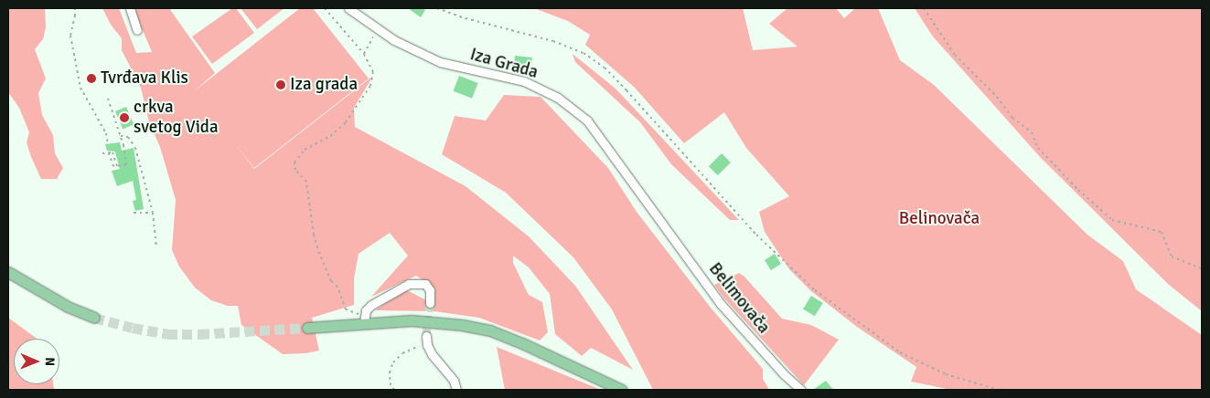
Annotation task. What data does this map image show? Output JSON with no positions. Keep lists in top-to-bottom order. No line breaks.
{"streets":{"street":["Iza Grada","Belimovača"]},"crossings":[["Iza Grada","Belimovača"]],"parks":["Belinovača"],"places":["Tvrđava Klis","Iza grada","crkva svetog Vida"],"north":"right"}
